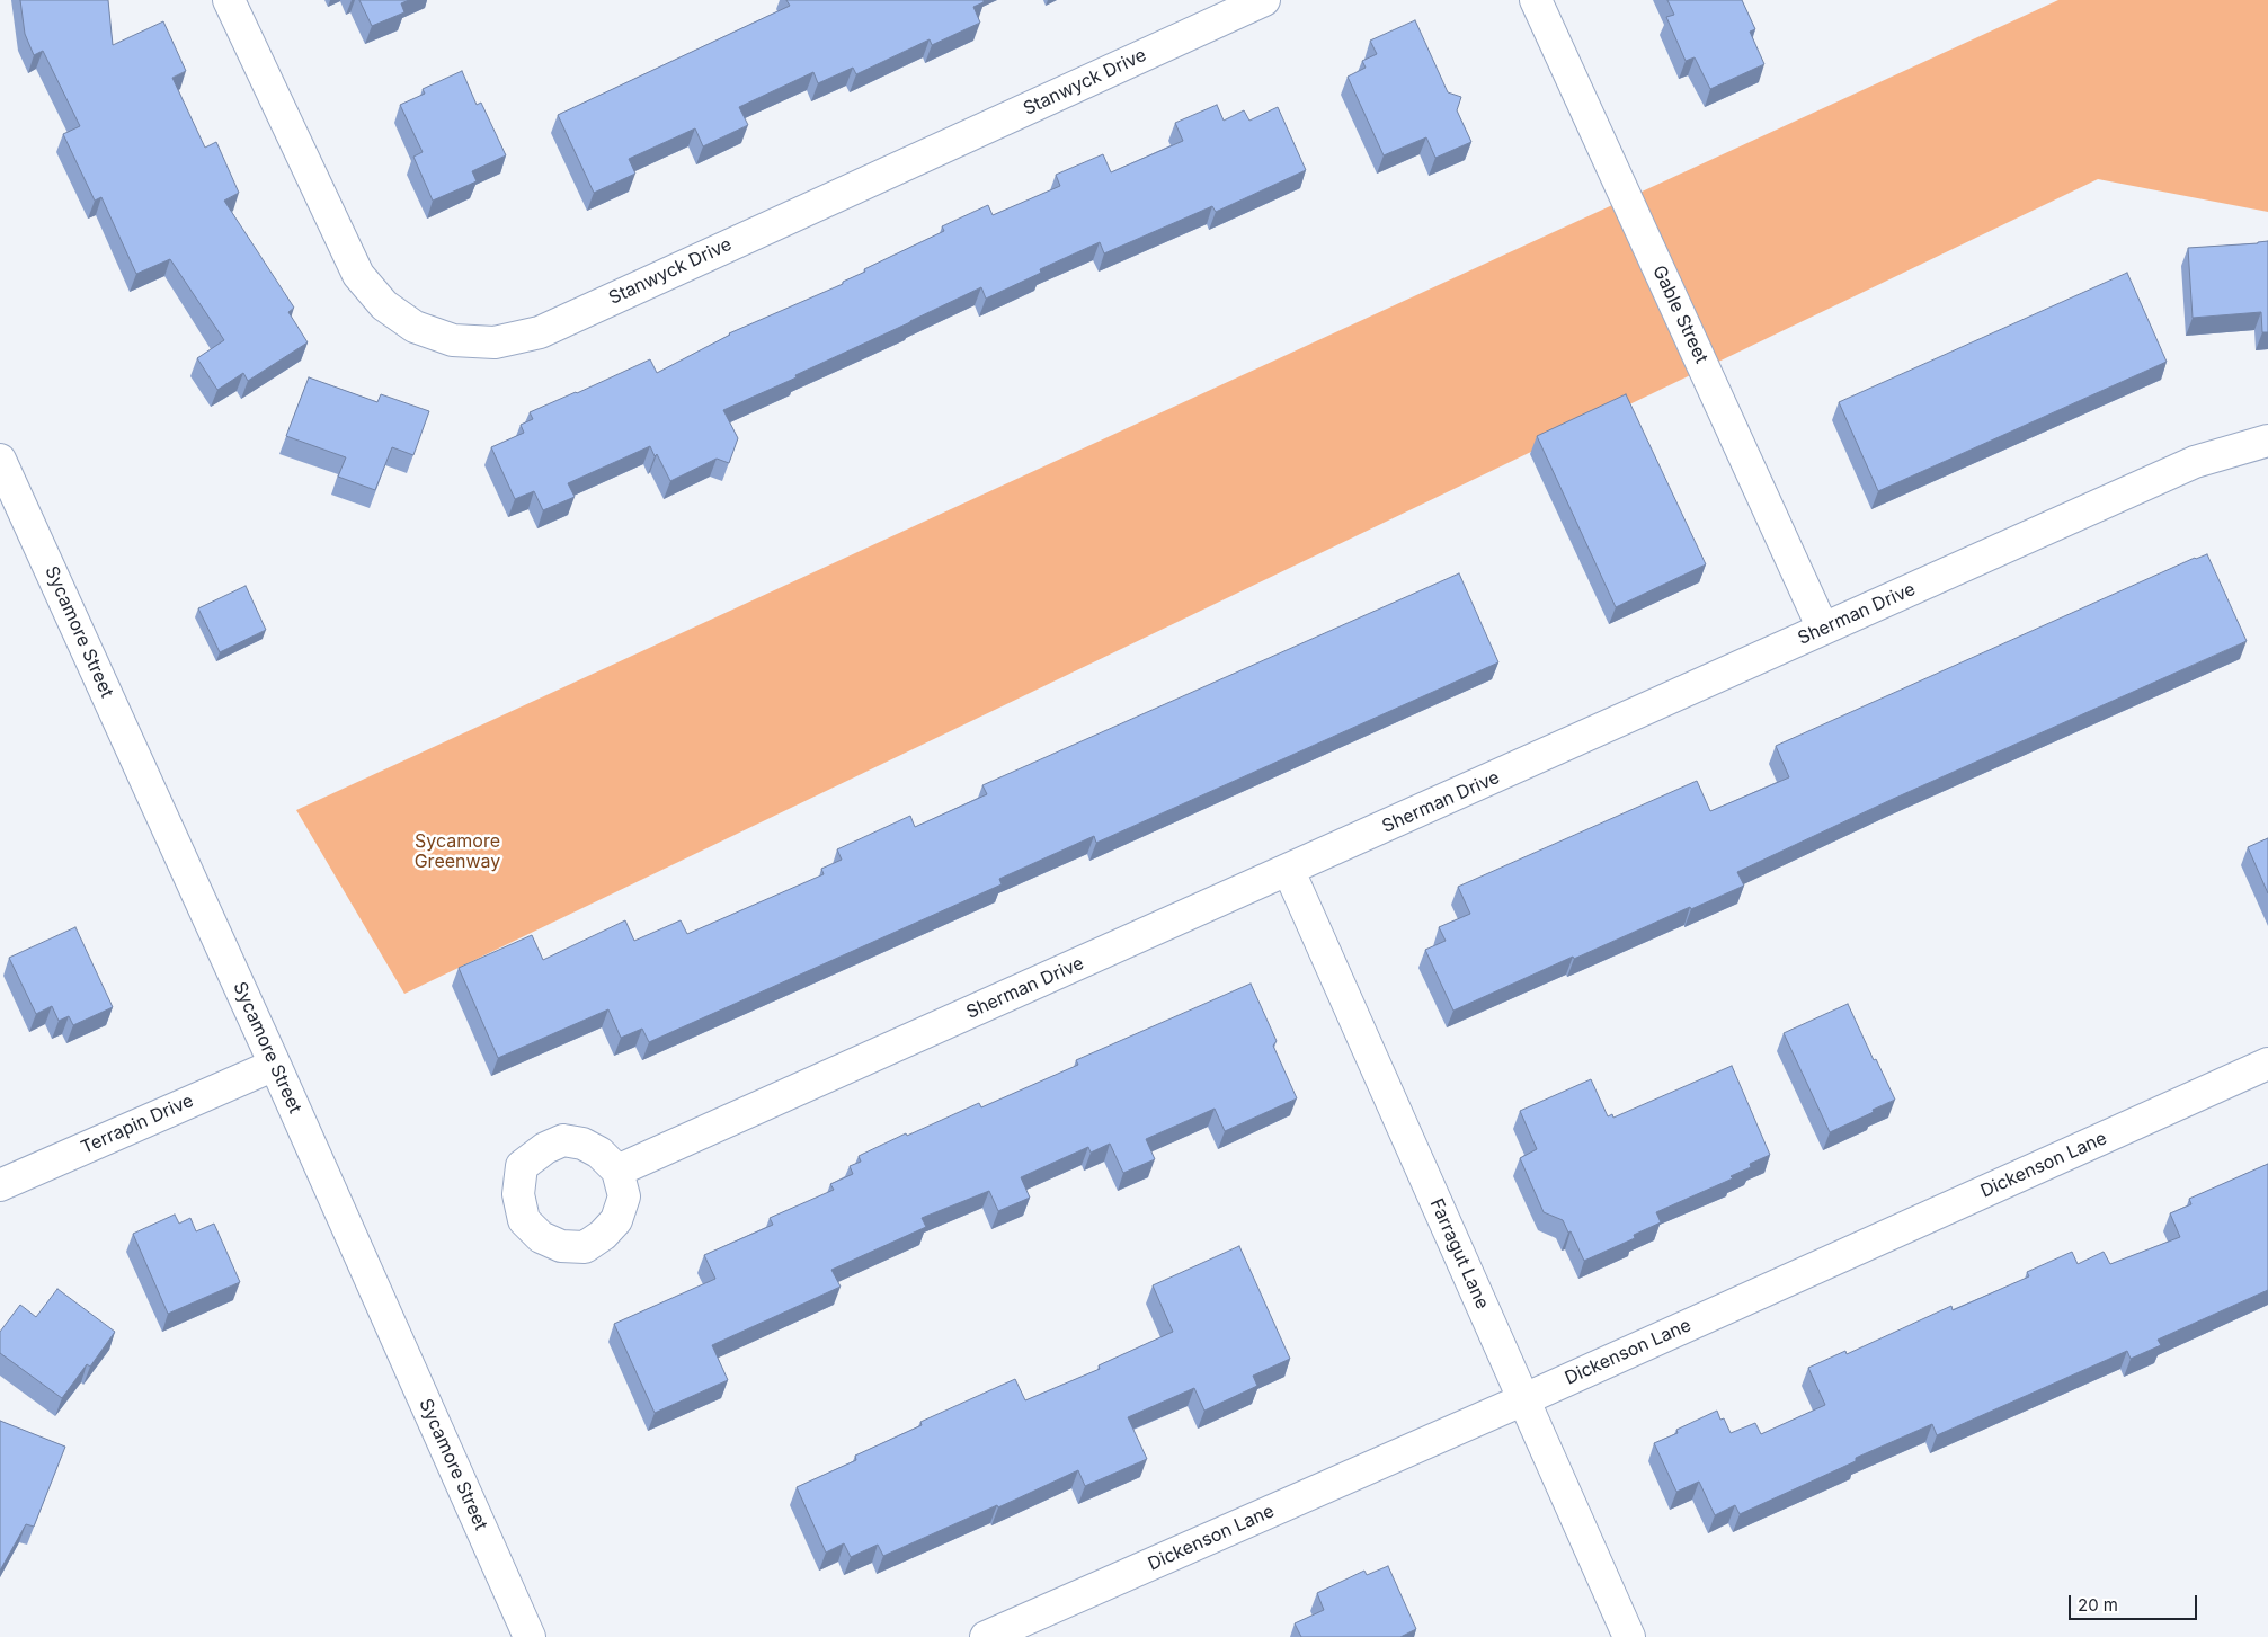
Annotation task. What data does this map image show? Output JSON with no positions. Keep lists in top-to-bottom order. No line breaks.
{"streets":{"street":["Stanwyck Drive","Gable Street","Sherman Drive","Sycamore Street","Terrapin Drive","Dickenson Lane","Farragut Lane"]},"crossings":[["Gable Street","Sherman Drive"],["Sherman Drive","Farragut Lane"],["Sycamore Street","Terrapin Drive"],["Dickenson Lane","Farragut Lane"]],"parks":["Sycamore Greenway"],"scale_bar":"20 m"}
